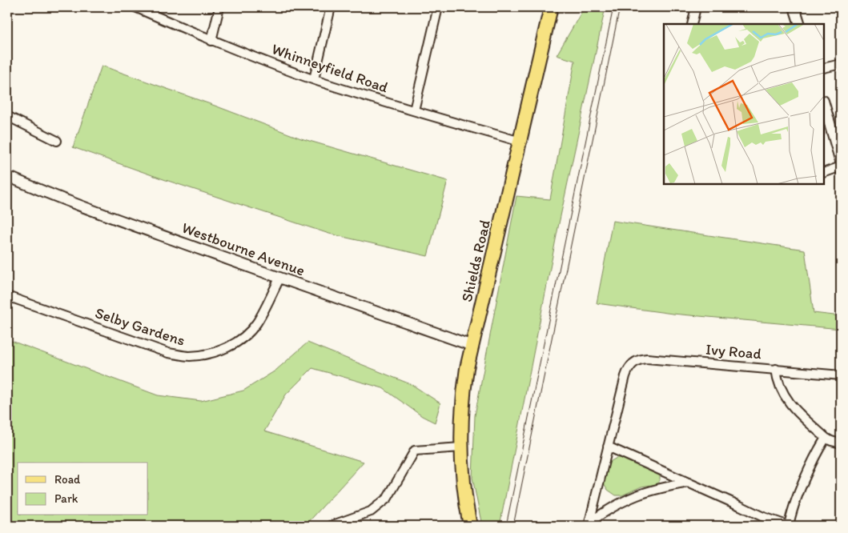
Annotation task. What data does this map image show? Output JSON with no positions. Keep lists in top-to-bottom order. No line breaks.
{"streets":{"main road":["Shields Road"],"street":["Whinneyfield Road","Westbourne Avenue","Selby Gardens","Ivy Road"]},"crossings":[["Whinneyfield Road","Shields Road"],["Westbourne Avenue","Shields Road"],["Westbourne Avenue","Selby Gardens"]],"legend":["Road","Park"]}
